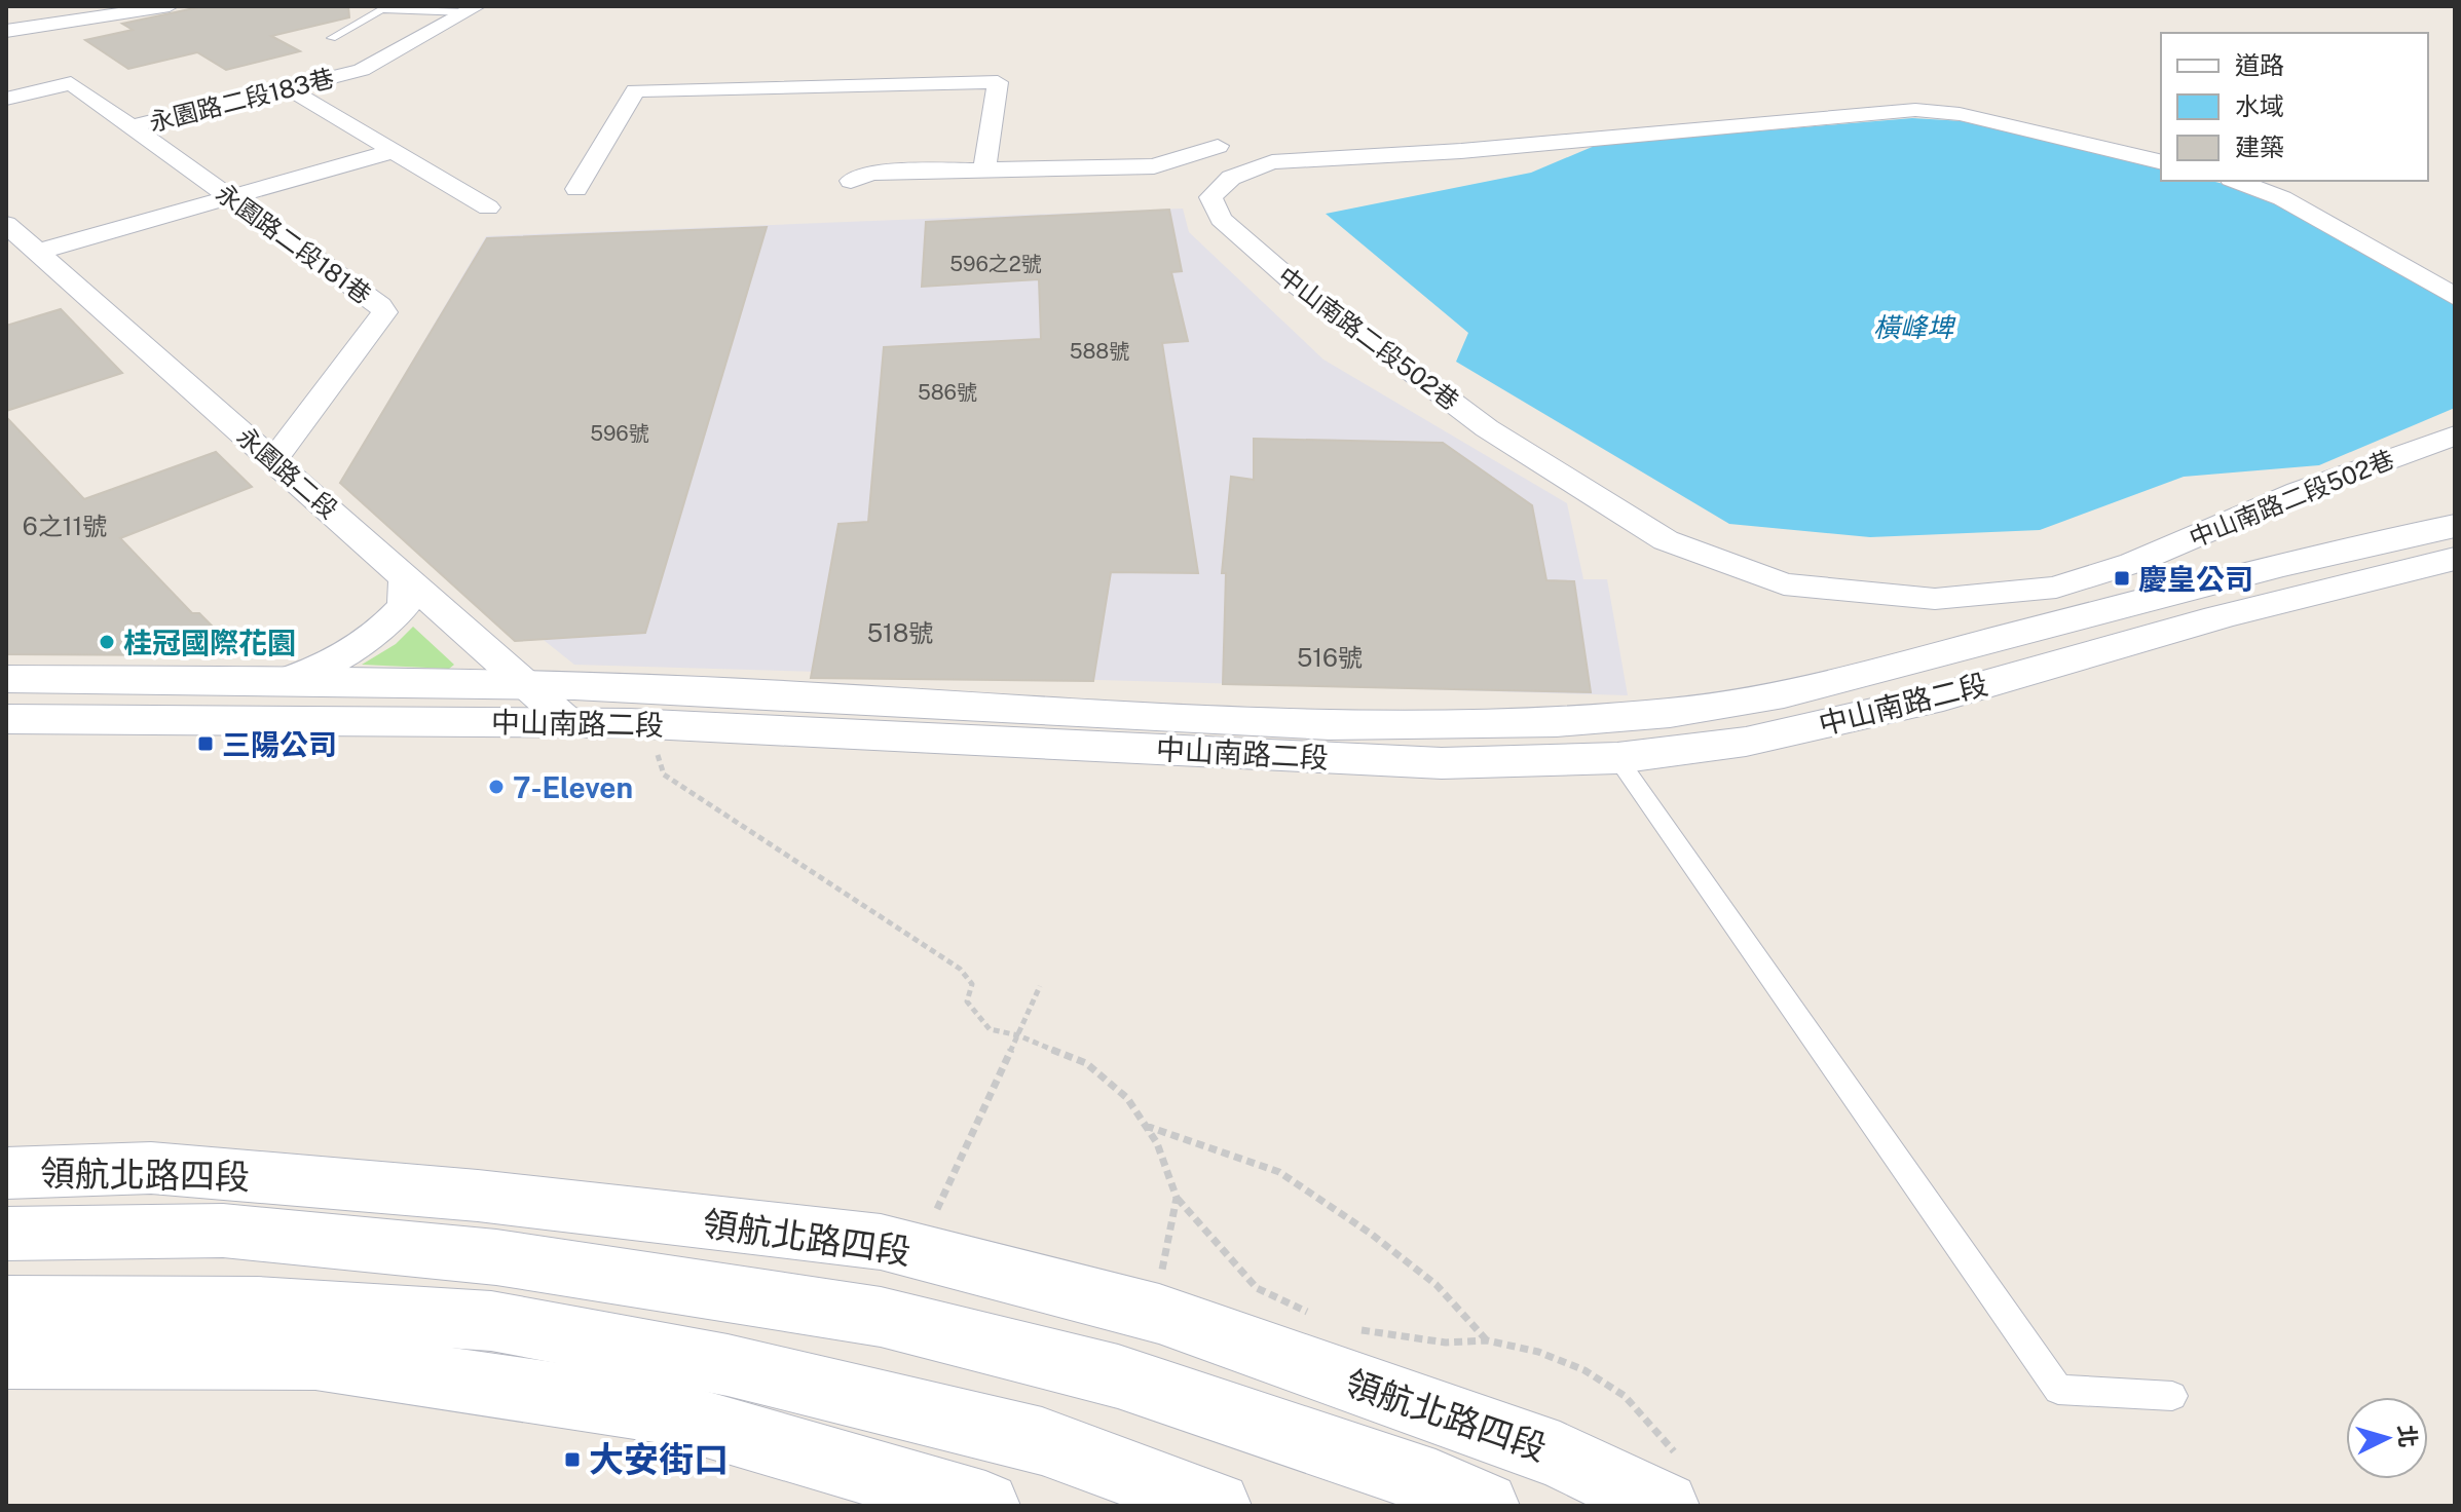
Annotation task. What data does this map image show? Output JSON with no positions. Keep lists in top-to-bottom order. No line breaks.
{"streets":{"main road":["中山南路二段","領航北路四段"],"street":["永園路二段183巷","永園路二段181巷","中山南路二段502巷","永園路二段"]},"crossings":[["永園路二段183巷","永園路二段181巷"],["永園路二段181巷","永園路二段"],["永園路二段","中山南路二段"]],"water":["橫峰埤"],"places":{"transit":["慶皇公司","三陽公司","大安街口"],"other":["桂冠國際花園","7-Eleven"]},"house_numbers":["596之2號","588號","586號","596號","6之11號","518號","516號"],"legend":["道路","水域","建築"],"north":"right"}
